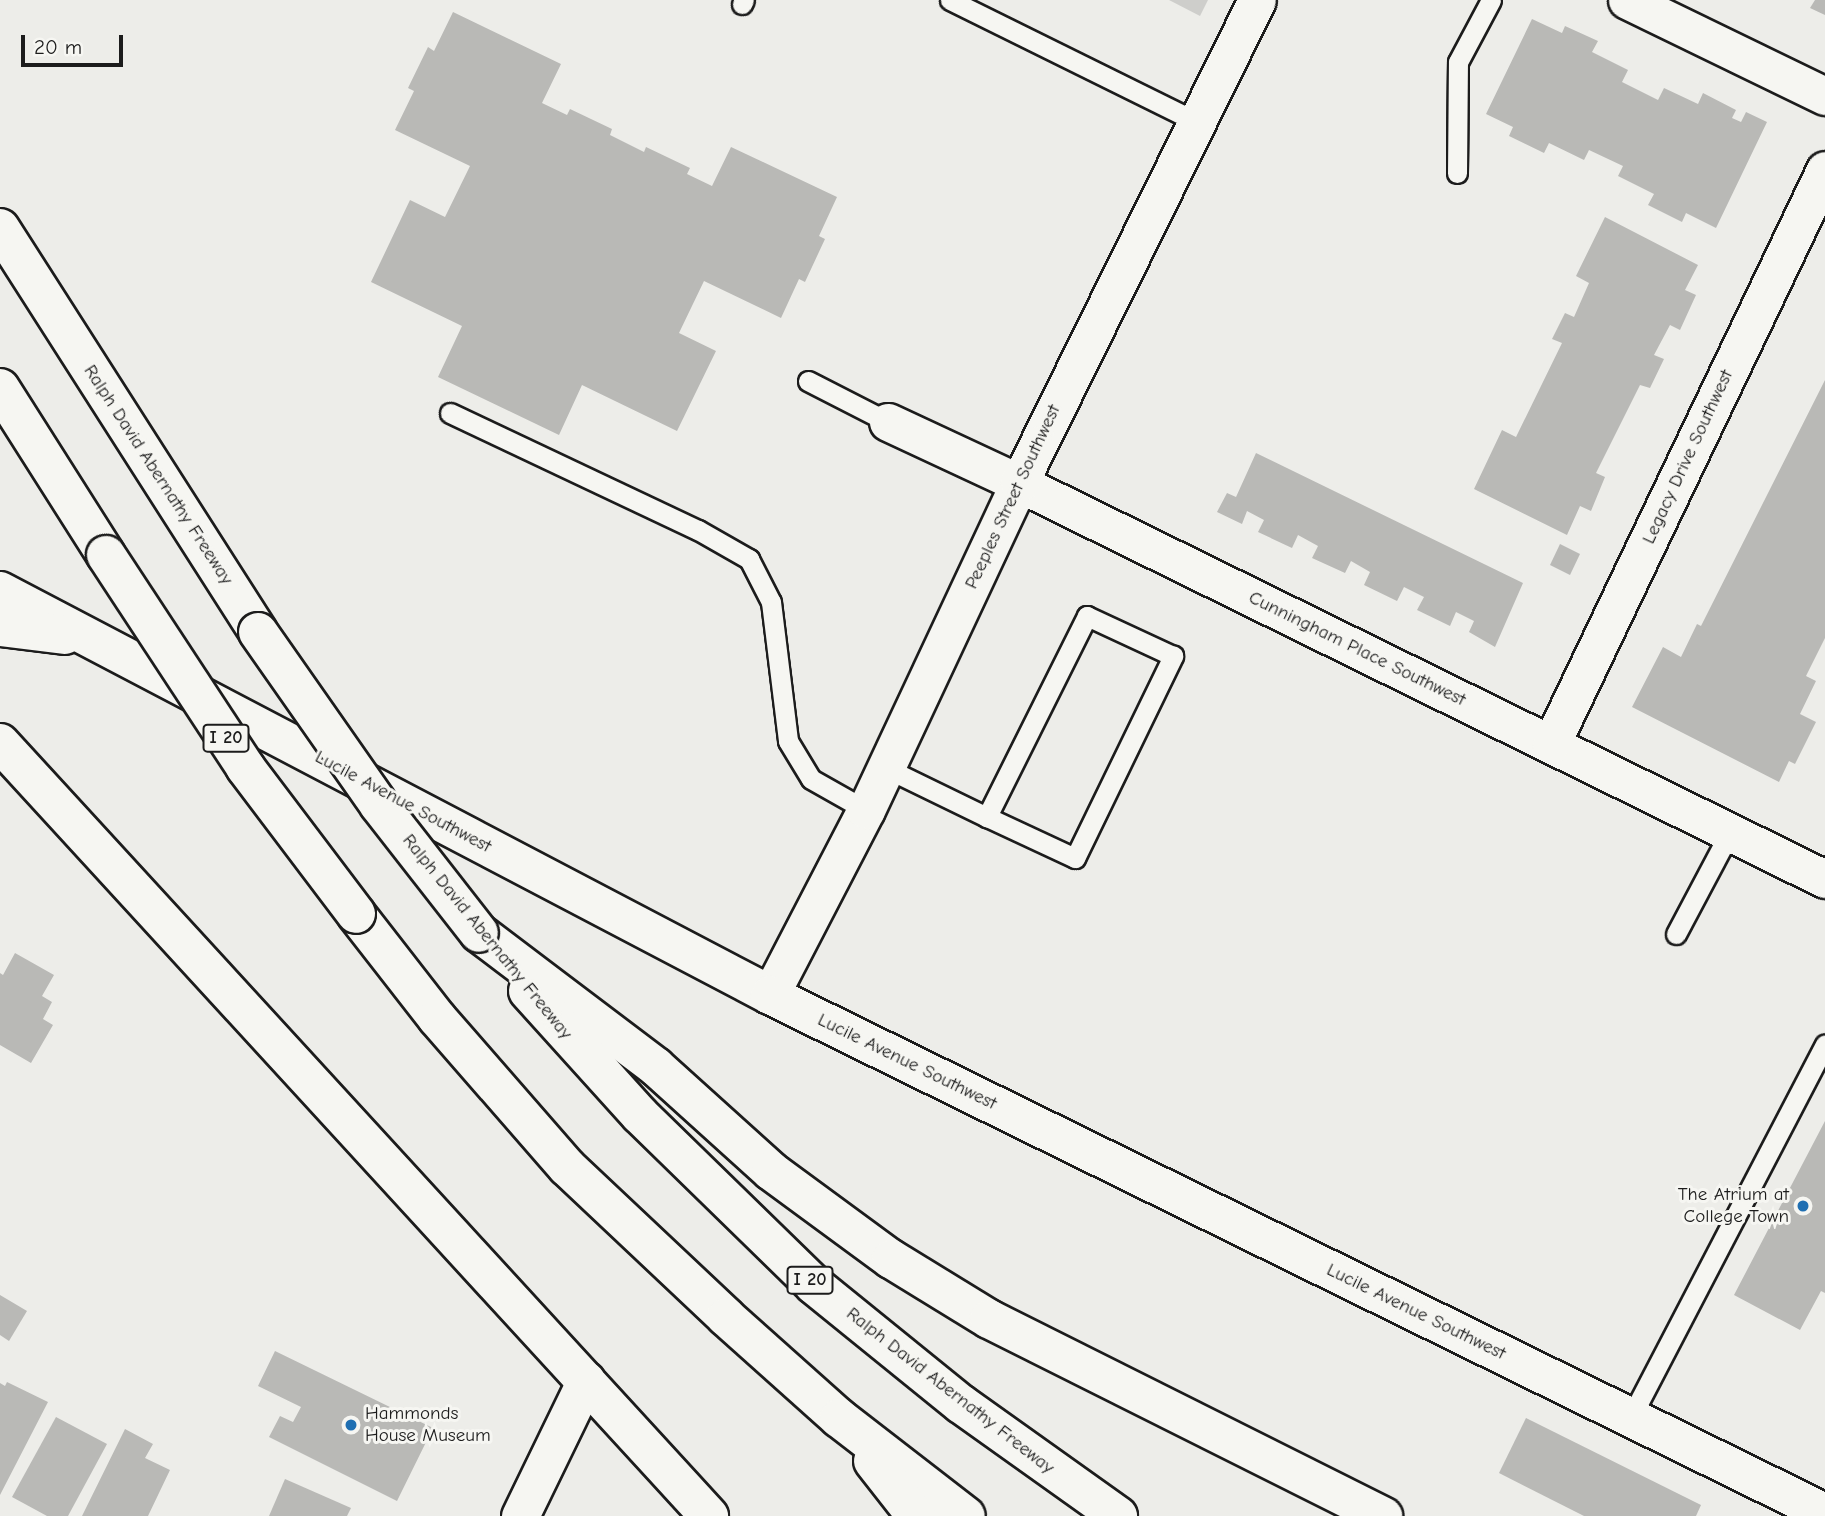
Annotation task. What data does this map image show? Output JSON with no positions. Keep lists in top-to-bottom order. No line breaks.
{"streets":{"main road":["Ralph David Abernathy Freeway","I 20","Lucile Avenue Southwest"],"street":["Legacy Drive Southwest","Peeples Street Southwest","Cunningham Place Southwest"]},"crossings":[["Legacy Drive Southwest","Cunningham Place Southwest"],["Peeples Street Southwest","Cunningham Place Southwest"],["Peeples Street Southwest","Lucile Avenue Southwest"]],"places":["The Atrium at College Town","Hammonds House Museum"],"scale_bar":"20 m"}
